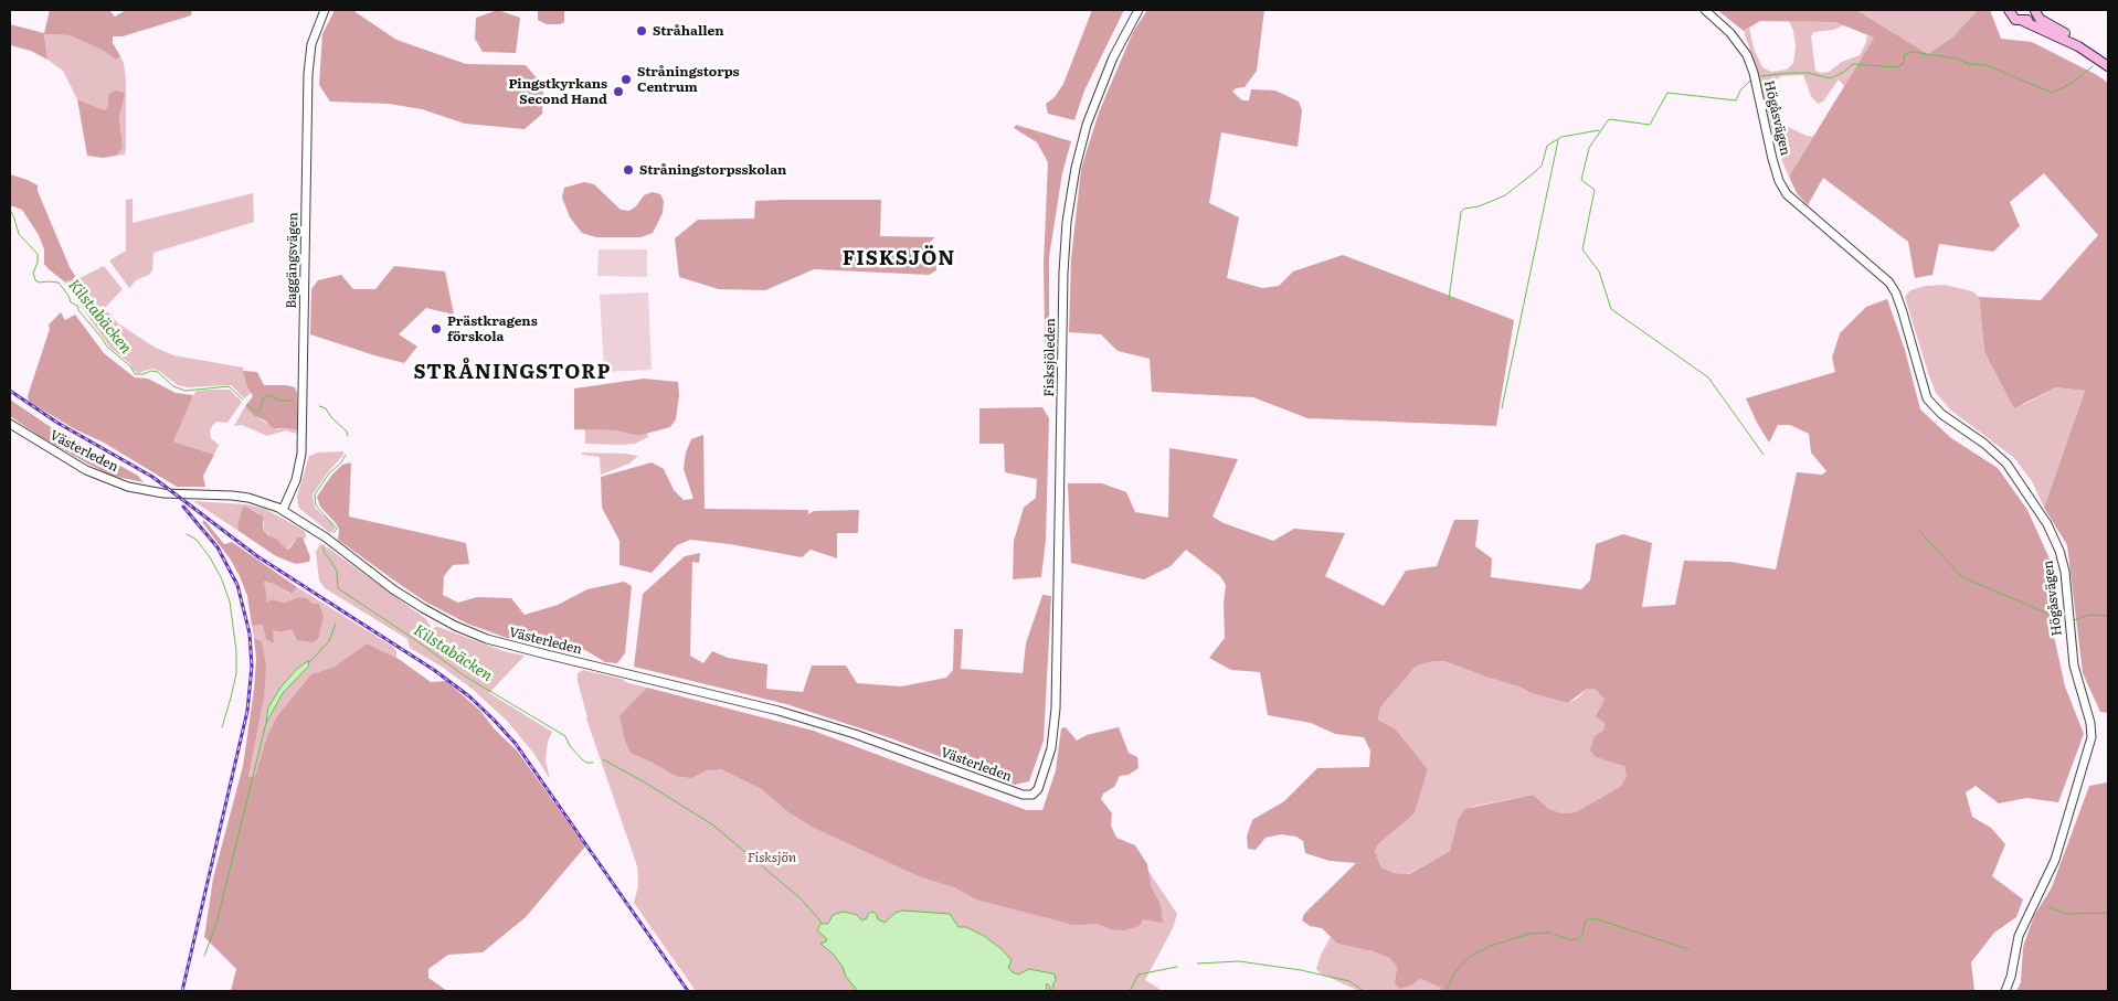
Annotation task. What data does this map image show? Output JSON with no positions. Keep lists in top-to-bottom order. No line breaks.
{"streets":{"street":["Högåsvägen","Baggängsvägen","Fisksjöleden","Västerleden"]},"crossings":[["Baggängsvägen","Västerleden"],["Fisksjöleden","Västerleden"]],"districts":["FISKSJÖN","STRÅNINGSTORP"],"water":["Kilstabäcken"],"parks":["Fisksjön"],"places":["Stråhallen","Stråningstorps Centrum","Pingstkyrkans Second Hand","Stråningstorpsskolan","Prästkragens förskola"]}
